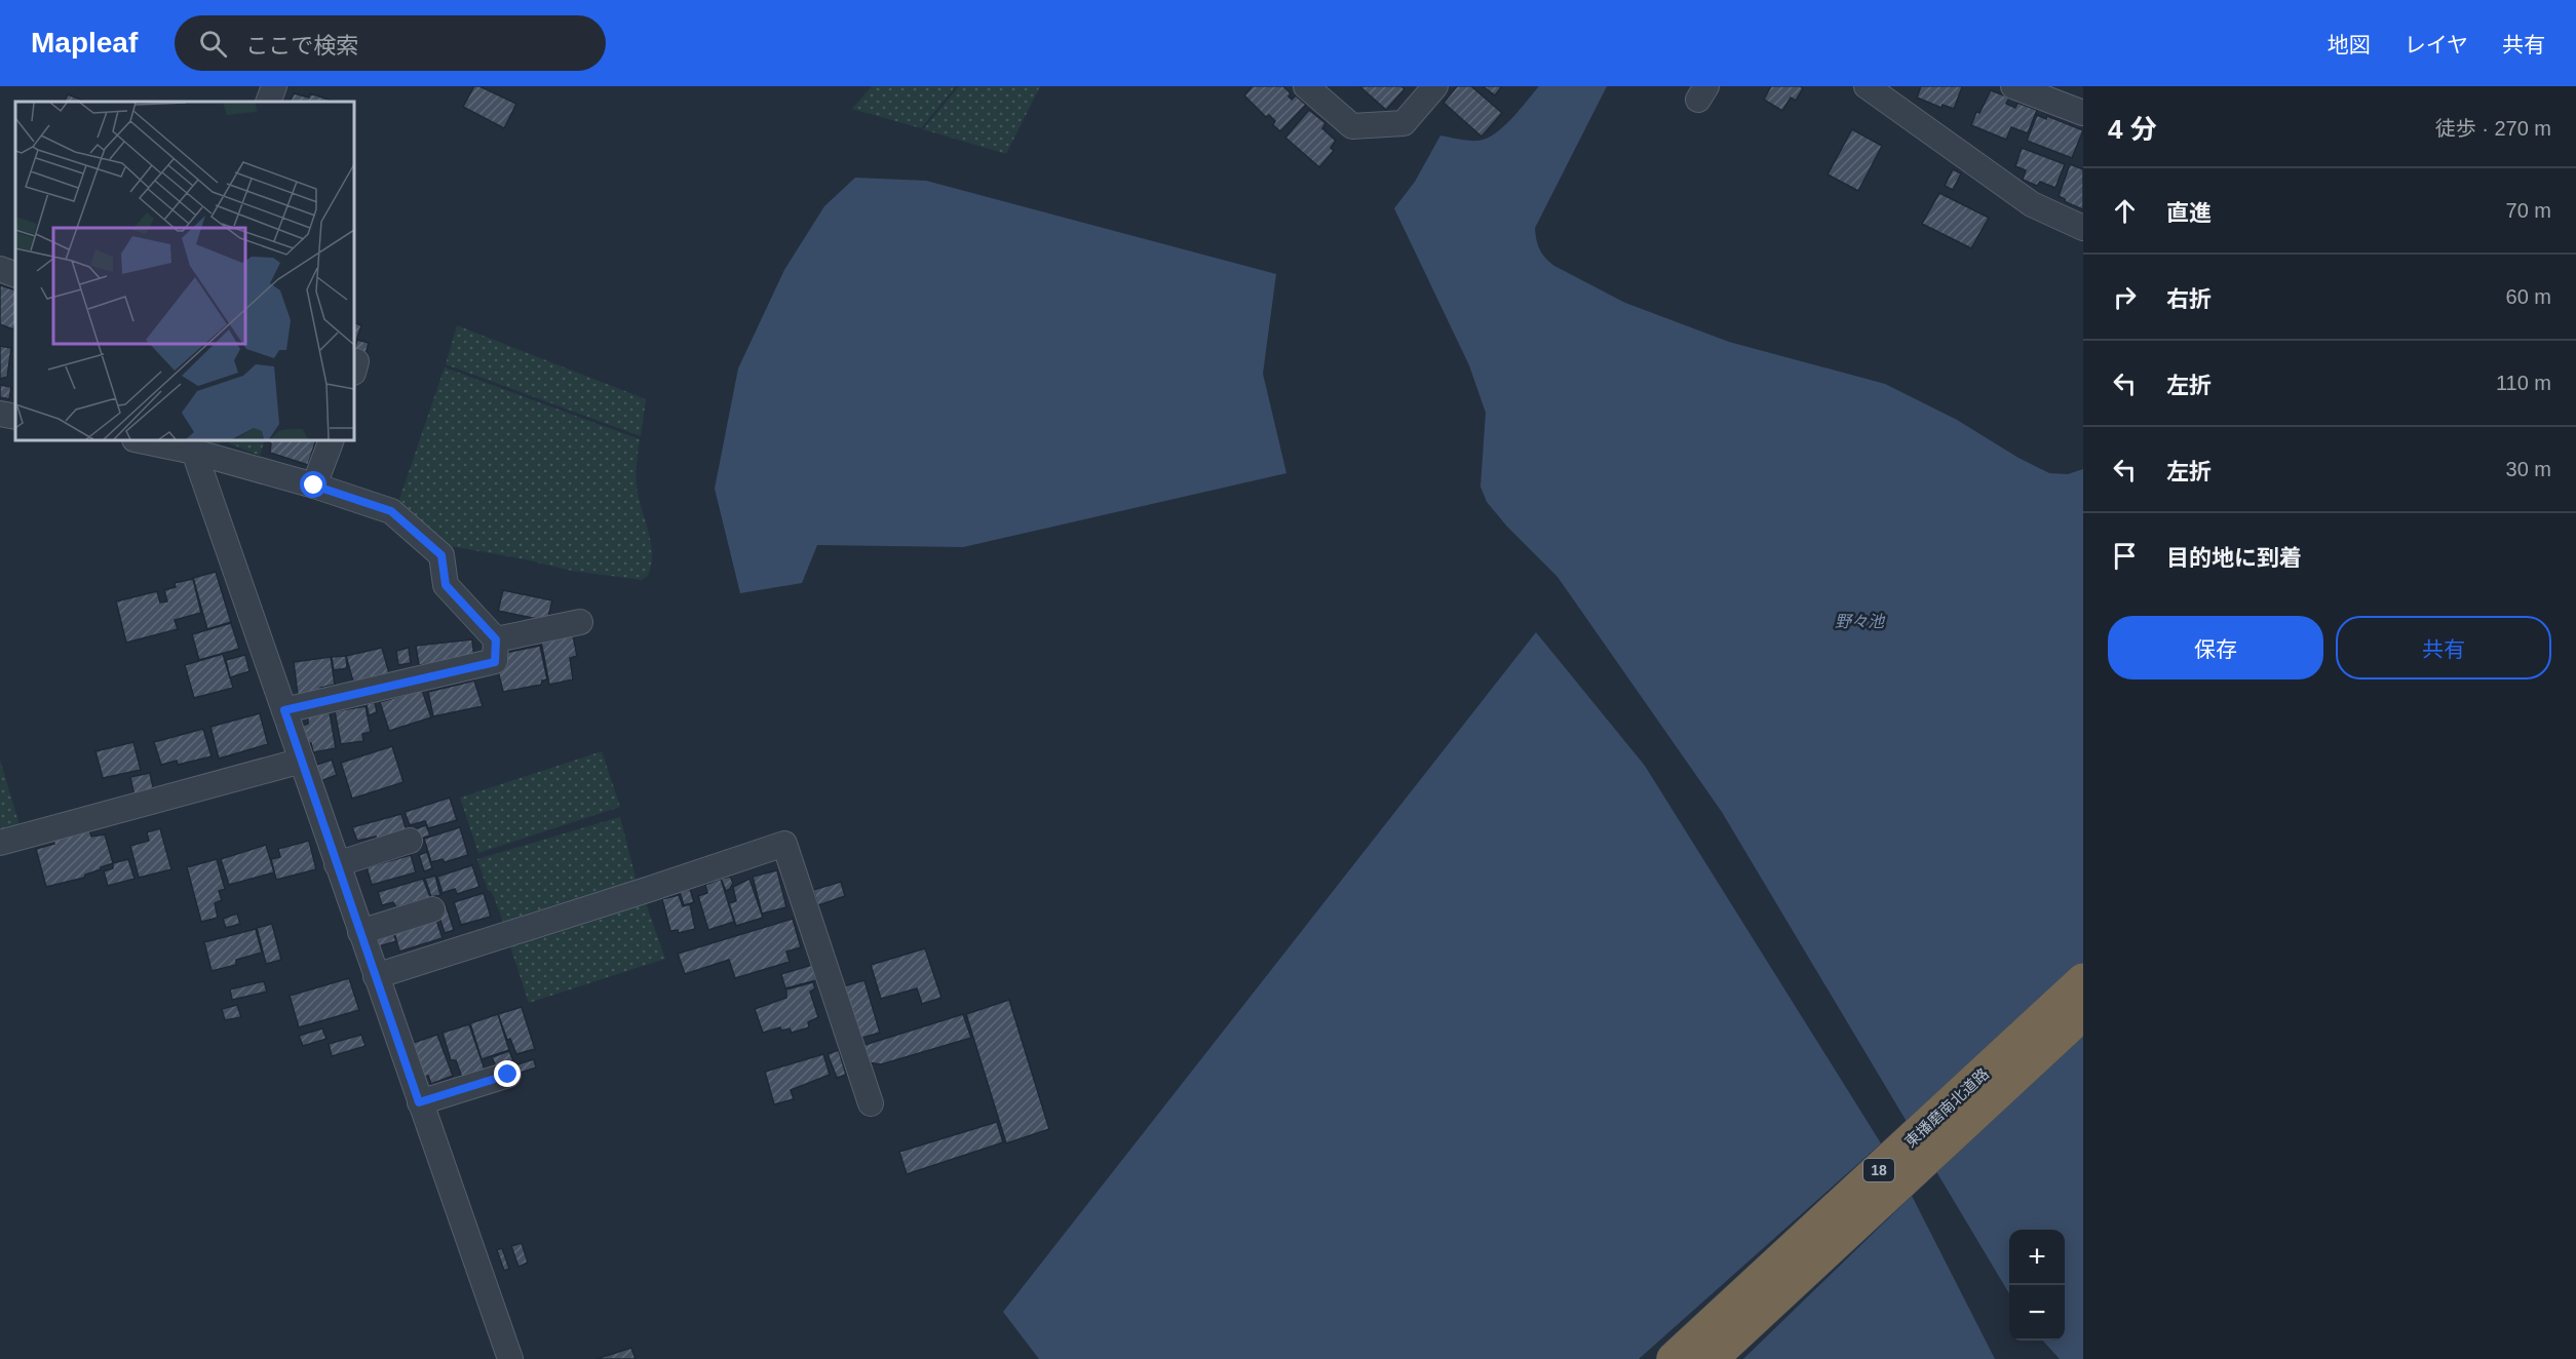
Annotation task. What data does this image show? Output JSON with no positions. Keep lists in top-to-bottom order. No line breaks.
{"streets":{"highway":["東播磨南北道路","18"]},"water":["野々池"],"page":{"header":"Mapleaf","search":"ここで検索","nav":["地図","レイヤ","共有"],"heading":["4 分","徒歩 · 270 m"],"list":[["直進","70 m"],["右折","60 m"],["左折","110 m"],["左折","30 m"],"目的地に到着"],"buttons":["保存","共有"],"map_buttons":["+","−"]}}
